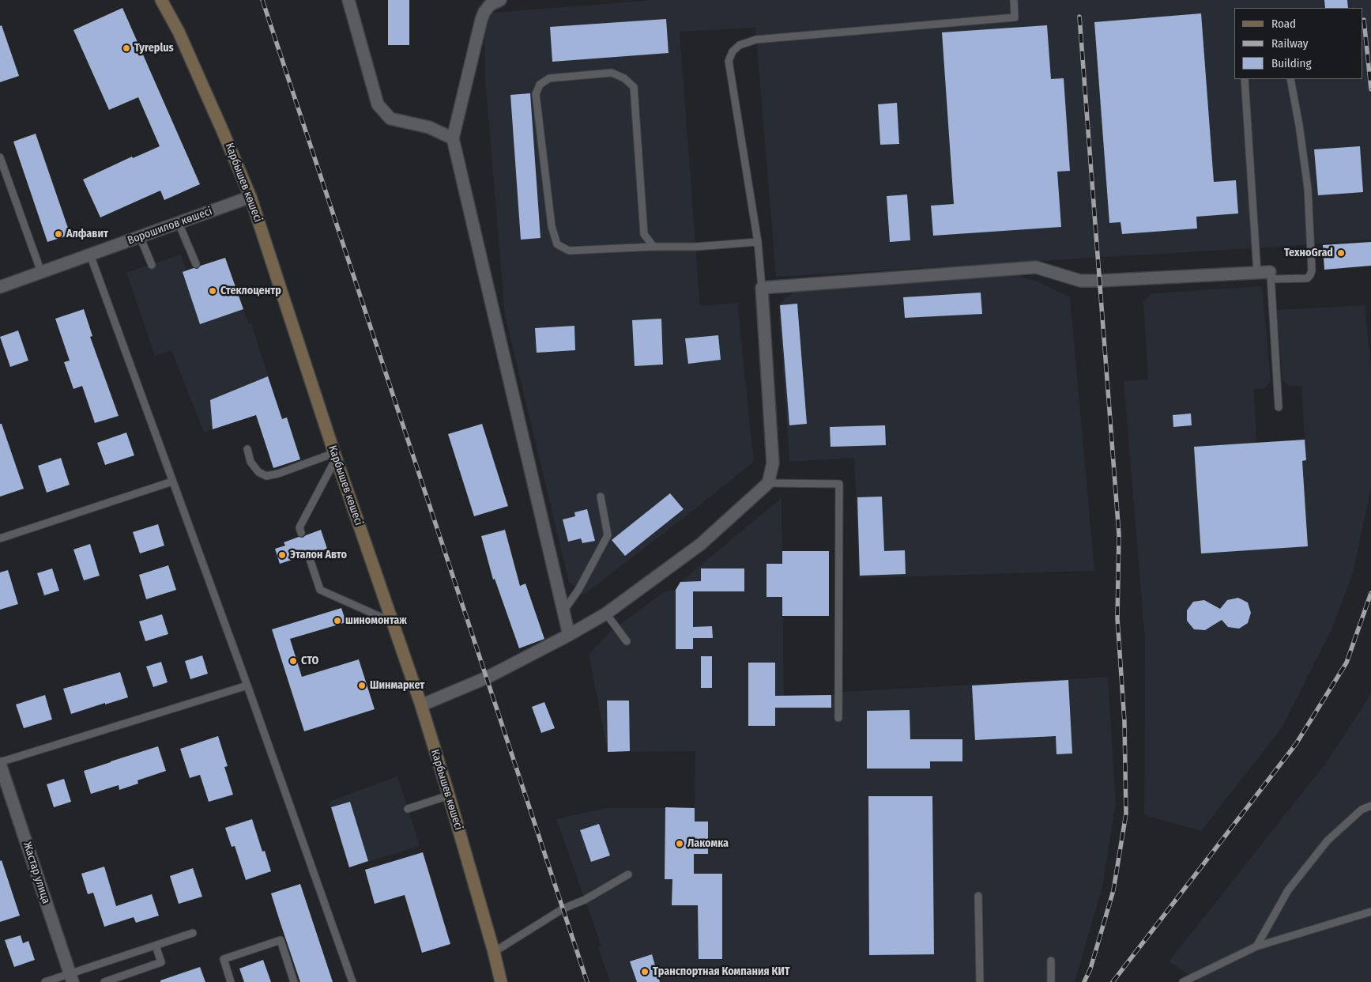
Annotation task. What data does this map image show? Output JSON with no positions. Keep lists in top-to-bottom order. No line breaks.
{"streets":{"main road":["Карбышев көшесі"],"street":["Ворошилов көшесі","Жастар улица"]},"crossings":[["Карбышев көшесі","Ворошилов көшесі"]],"places":["Tyreplus","Алфавит","ТехноGrad","Стеклоцентр","Эталон Авто","шиномонтаж","СТО","Шинмаркет","Лакомка","Транспортная Компания КИТ"],"legend":["Road","Railway","Building"]}
